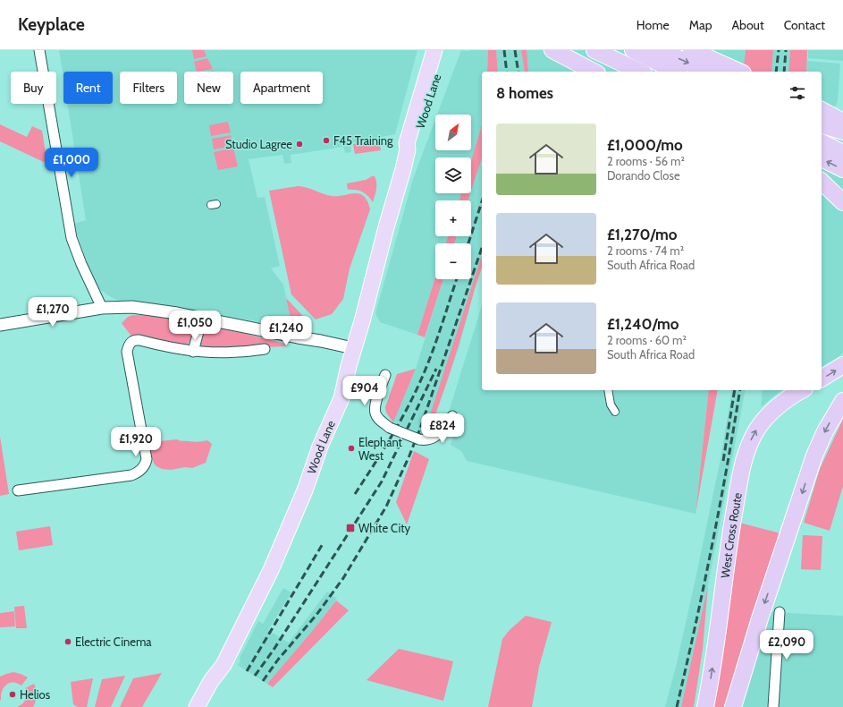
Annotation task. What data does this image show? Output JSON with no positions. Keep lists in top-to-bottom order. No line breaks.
{"streets":{"highway":["West Cross Route"],"main road":["Wood Lane"]},"places":{"other":["F45 Training","Studio Lagree","Elephant West","Electric Cinema","Helios"],"transit":["White City"]},"north":"top right","page":{"header":"Keyplace","nav":["Home","Map","About","Contact"],"chip":["Buy","Rent","Filters","New","Apartment"],"heading":"8 homes","map_buttons":["+","−"],"list":[{"name":"£1,000/mo","note":"2 rooms · 56 m² · Dorando Close"},{"name":"£1,270/mo","note":"2 rooms · 74 m² · South Africa Road"},{"name":"£1,240/mo","note":"2 rooms · 60 m² · South Africa Road"}],"price":["£1,000","£1,270","£1,050","£1,240","£904","£824","£1,920","£2,090"]}}
